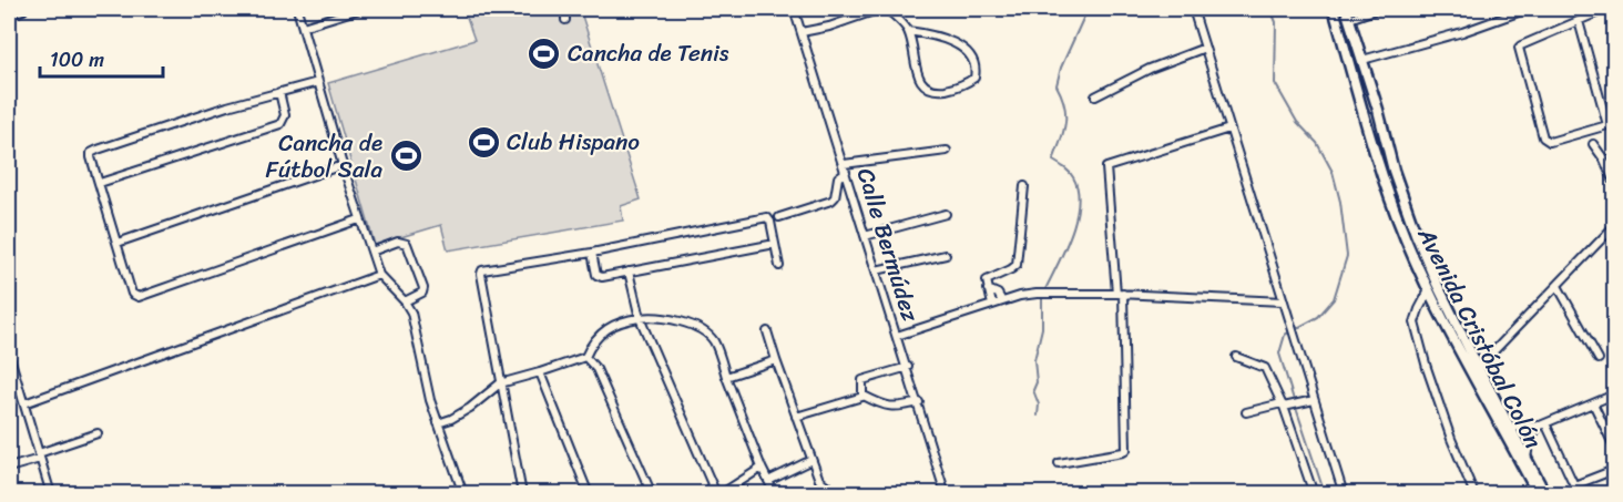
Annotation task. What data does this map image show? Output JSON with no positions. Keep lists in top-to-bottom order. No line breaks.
{"streets":{"street":["Calle Bermúdez","Avenida Cristóbal Colón"]},"places":{"sports":["Cancha de Tenis","Club Hispano","Cancha de Fútbol Sala"]},"scale_bar":"100 m"}
